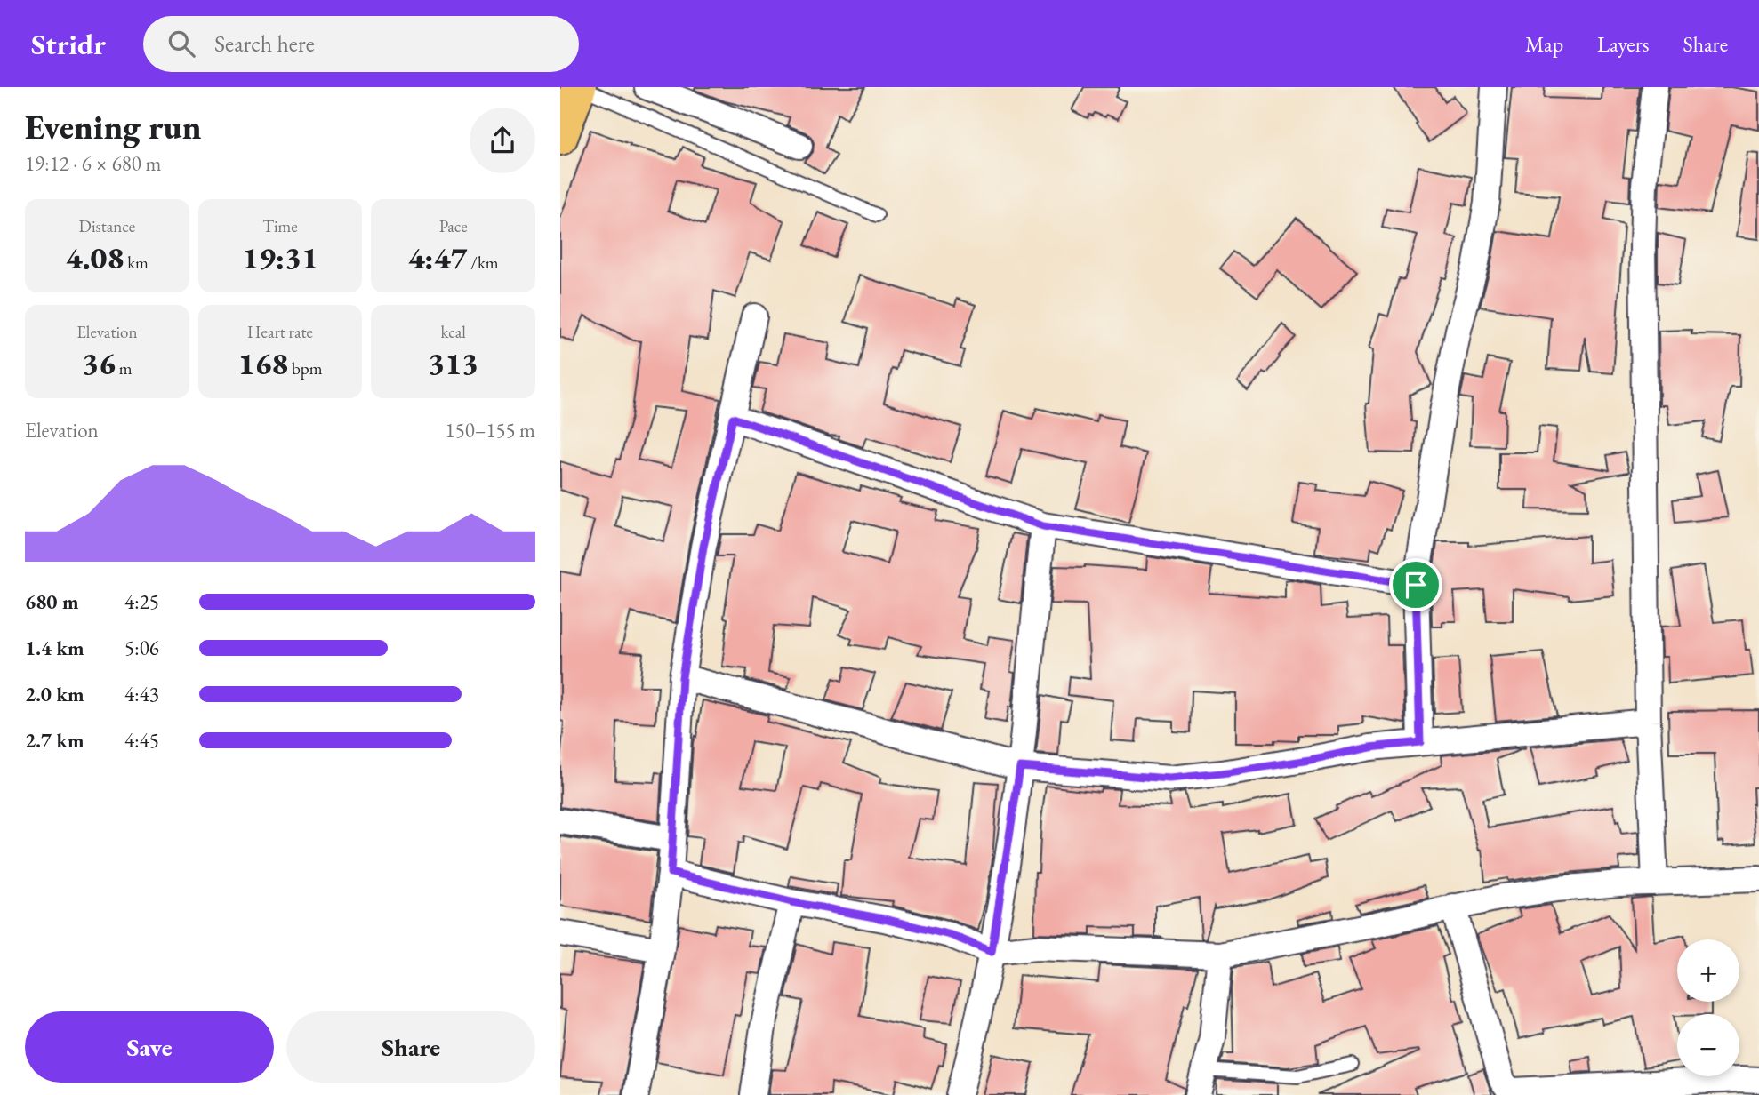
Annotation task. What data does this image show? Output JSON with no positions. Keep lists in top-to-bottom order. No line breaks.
{"page":{"header":"Stridr","search":"Search here","nav":["Map","Layers","Share"],"heading":["Evening run","19:12 · 6 × 680 m"],"stats":[["Distance","4.08 km"],["Time","19:31"],["Pace","4:47 /km"],["Elevation","36 m"],["Heart rate","168 bpm"],["kcal","313"]],"chart":["Elevation","150–155 m"],"list":[{"name":"680 m","note":"4:25"},{"name":"1.4 km","note":"5:06"},{"name":"2.0 km","note":"4:43"},{"name":"2.7 km","note":"4:45"}],"map_buttons":["+","−"],"buttons":["Save","Share"]}}
